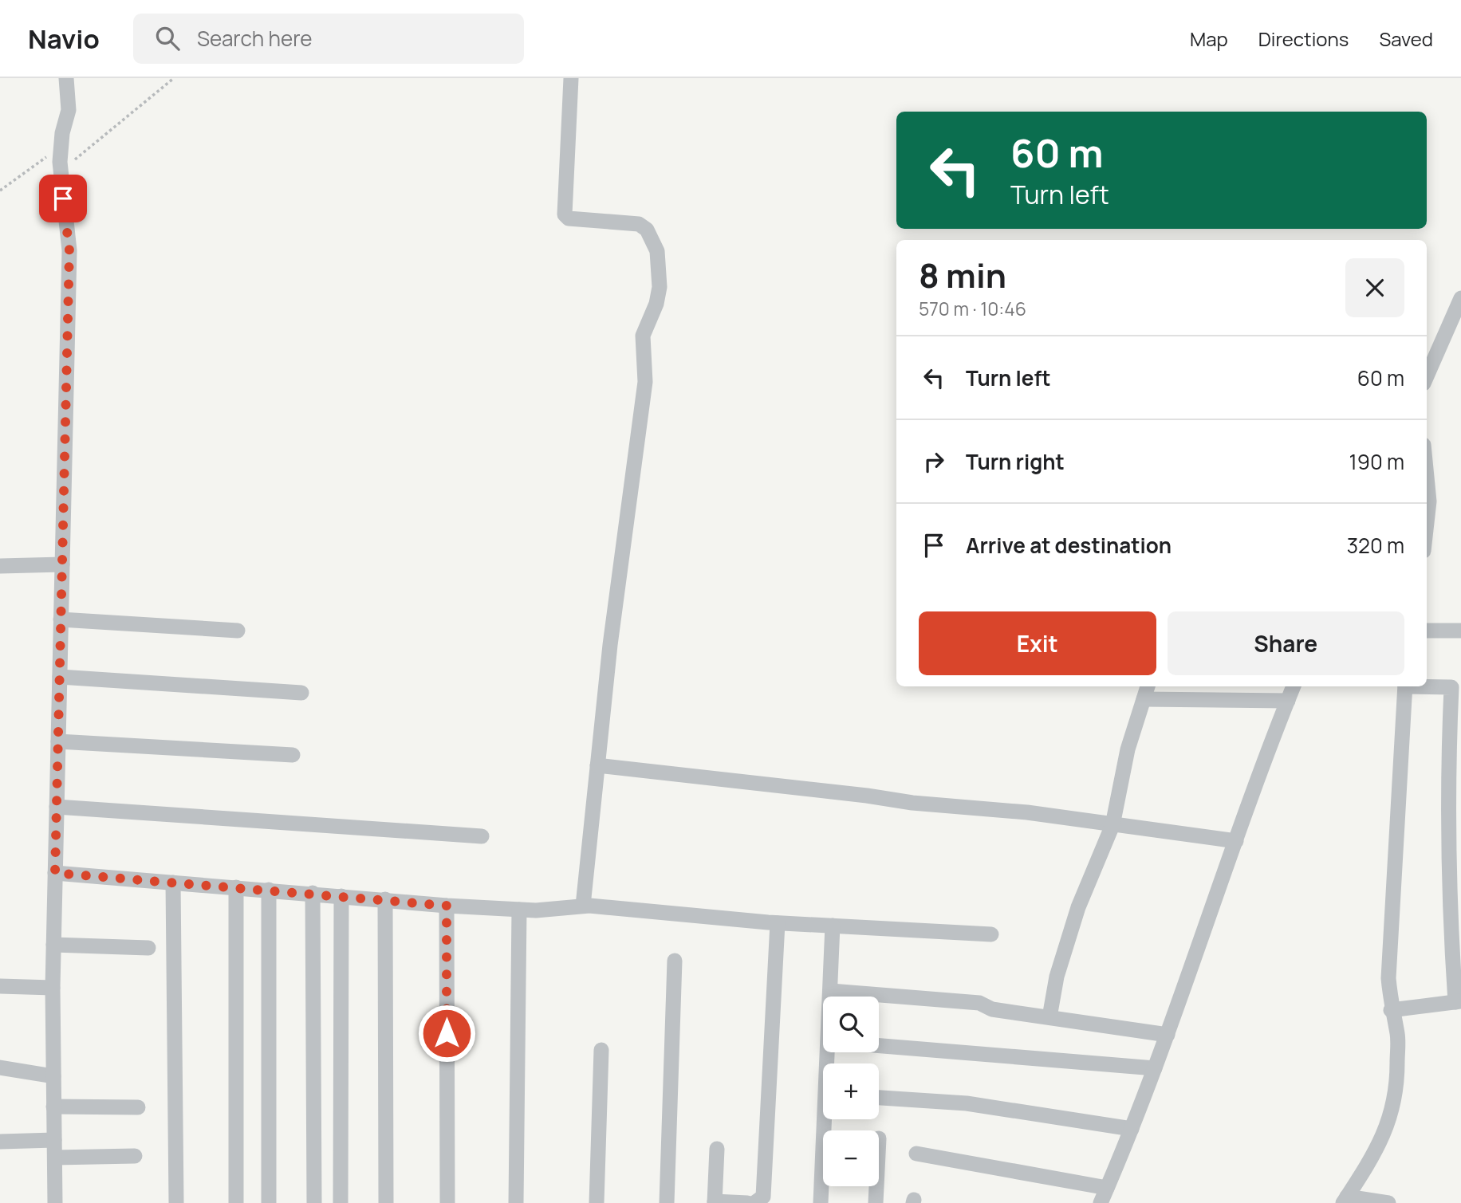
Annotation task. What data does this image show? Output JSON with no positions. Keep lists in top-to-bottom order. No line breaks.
{"page":{"header":"Navio","search":"Search here","nav":["Map","Directions","Saved"],"turn":["60 m","Turn left"],"heading":["8 min","570 m · 10:46"],"list":[{"name":"Turn left","value":"60 m"},{"name":"Turn right","value":"190 m"},{"name":"Arrive at destination","value":"320 m"}],"buttons":["Exit","Share"],"map_buttons":["+","−"]}}
